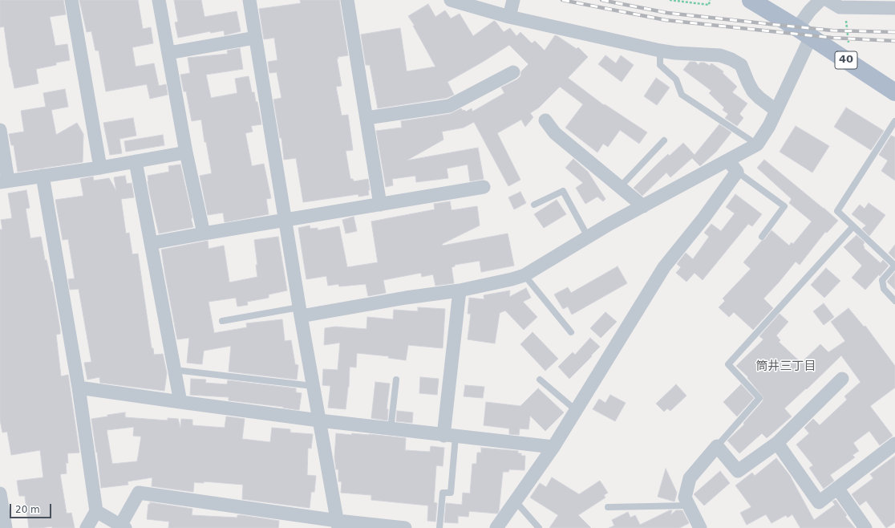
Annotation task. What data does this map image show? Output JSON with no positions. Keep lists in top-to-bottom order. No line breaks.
{"streets":{"main road":["40"]},"districts":["筒井三丁目"],"scale_bar":"20 m"}
